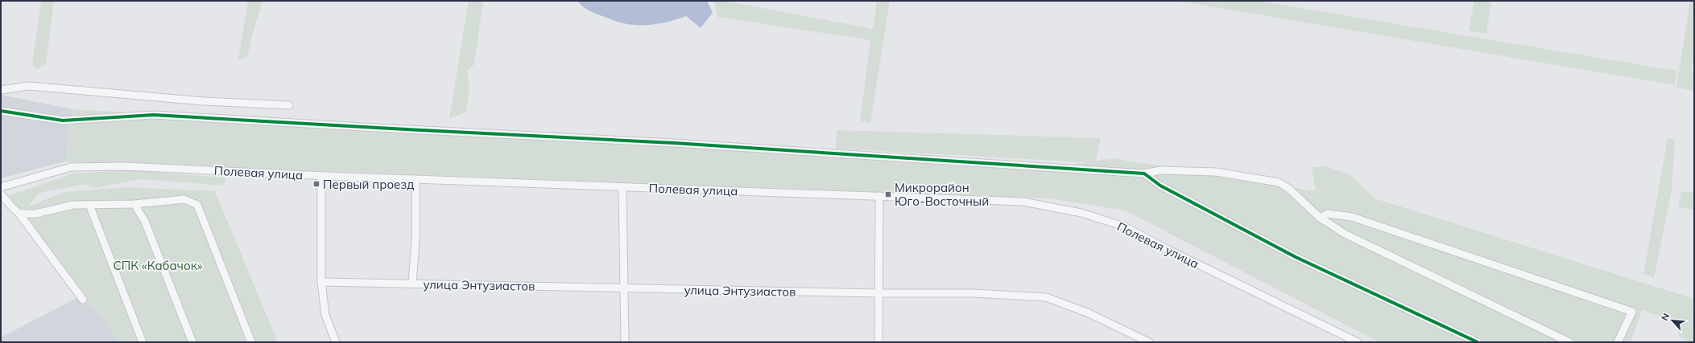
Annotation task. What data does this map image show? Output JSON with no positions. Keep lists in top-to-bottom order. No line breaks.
{"streets":{"street":["Полевая улица","улица Энтузиастов"]},"parks":["СПК «Кабачок»"],"places":{"transit":["Первый проезд","Микрорайон Юго-Восточный"]},"north":"top left"}
